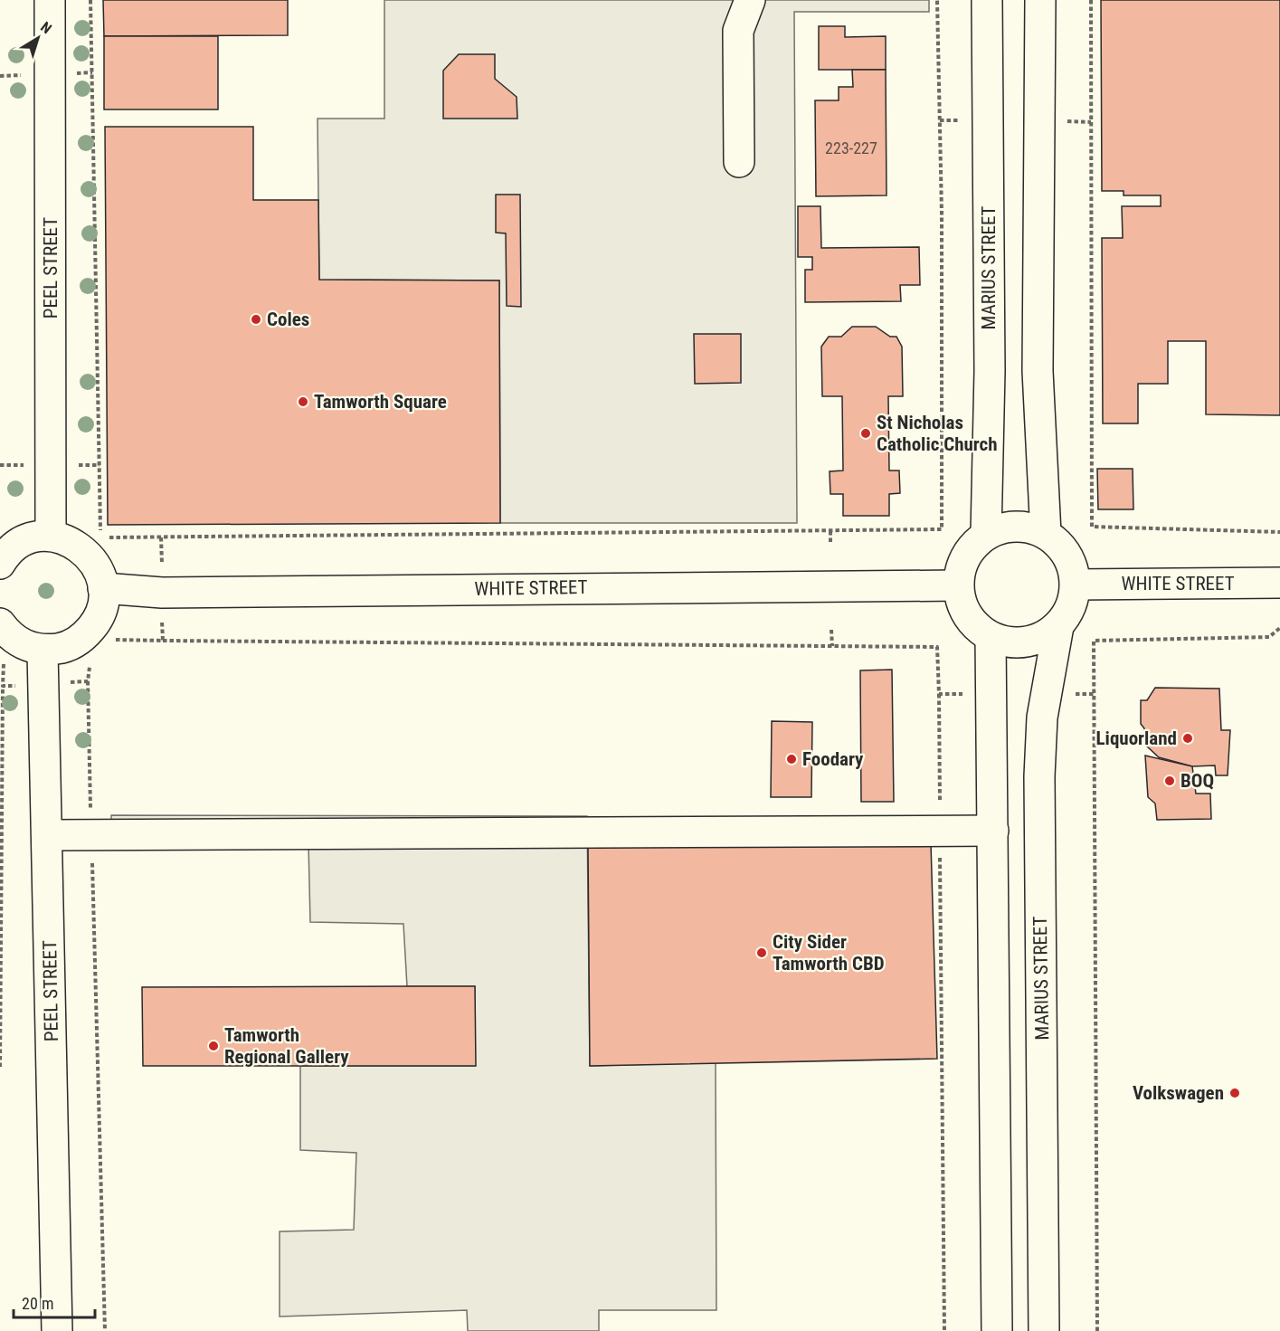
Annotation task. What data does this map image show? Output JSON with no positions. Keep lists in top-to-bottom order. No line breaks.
{"streets":{"main road":["PEEL STREET","MARIUS STREET","WHITE STREET"]},"crossings":[["MARIUS STREET","WHITE STREET"]],"places":["Coles","Tamworth Square","St Nicholas Catholic Church","Liquorland","Foodary","BOQ","City Sider Tamworth CBD","Tamworth Regional Gallery","Volkswagen"],"house_numbers":["223-227"],"scale_bar":"20 m","north":"top right"}
